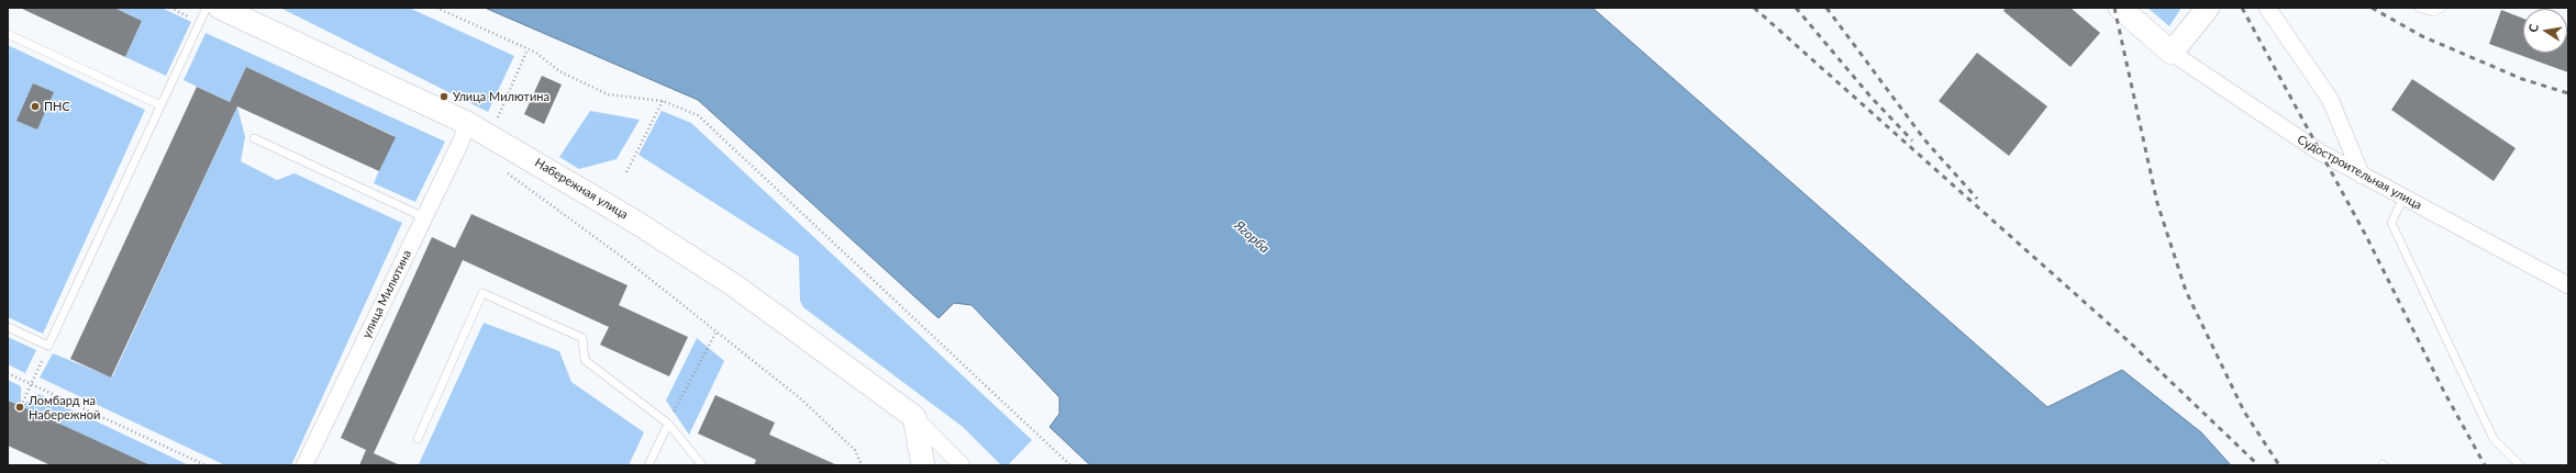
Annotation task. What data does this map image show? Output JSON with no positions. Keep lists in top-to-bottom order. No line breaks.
{"streets":{"main road":["Судостроительная улица","Набережная улица"],"street":["улица Милютина"]},"crossings":[["Набережная улица","улица Милютина"]],"water":["Ягорба"],"places":["Улица Милютина","ПНС","Ломбард на Набережной"],"north":"left"}
